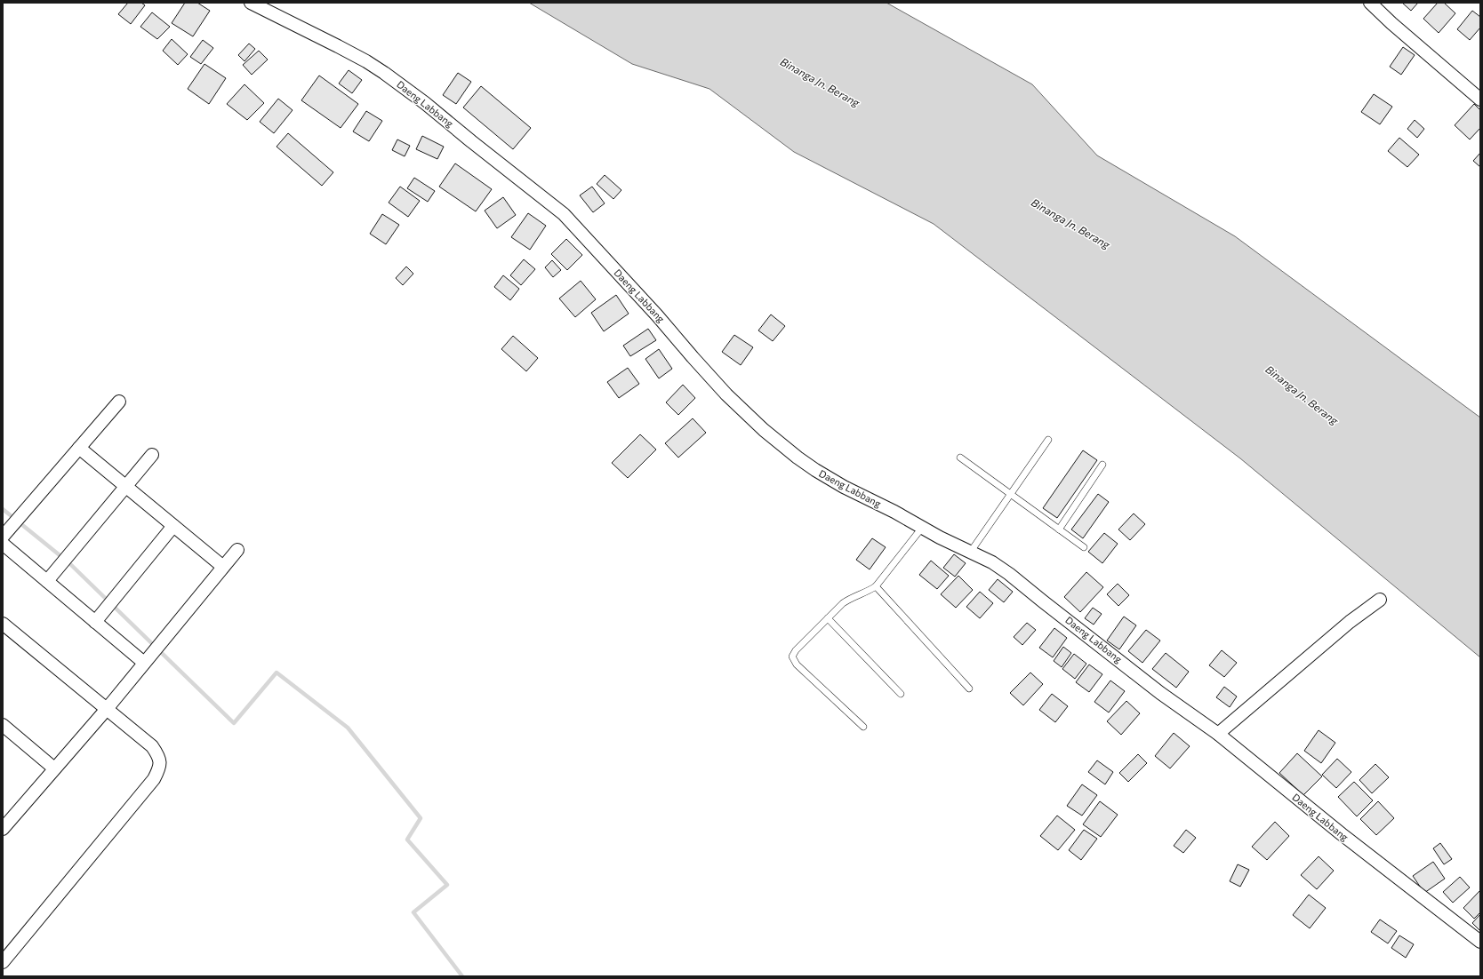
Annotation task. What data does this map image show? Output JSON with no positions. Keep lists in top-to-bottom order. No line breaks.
{"streets":{"street":["Daeng Labbang"]},"water":["Binanga Jn. Berang"]}
